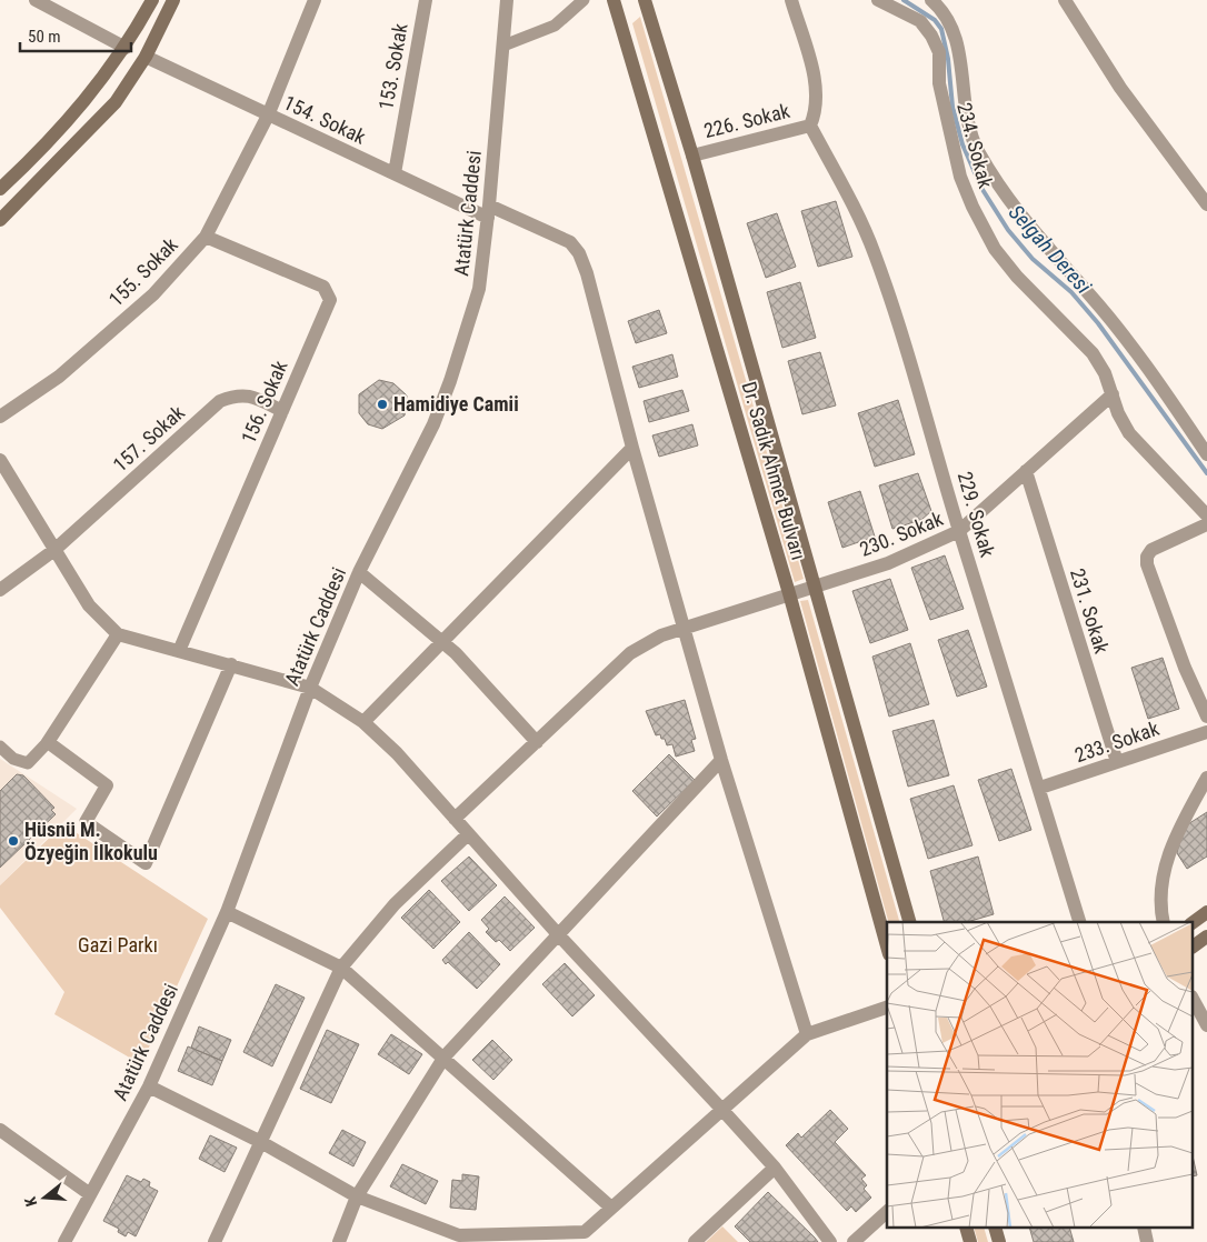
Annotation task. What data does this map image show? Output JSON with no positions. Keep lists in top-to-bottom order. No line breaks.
{"streets":{"main road":["Dr. Sadık Ahmet Bulvarı"],"street":["153. Sokak","154. Sokak","226. Sokak","234. Sokak","Atatürk Caddesi","155. Sokak","156. Sokak","157. Sokak","229. Sokak","230. Sokak","231. Sokak","233. Sokak"]},"crossings":[["153. Sokak","154. Sokak"],["154. Sokak","Atatürk Caddesi"],["154. Sokak","155. Sokak"],["154. Sokak","230. Sokak"],["226. Sokak","Dr. Sadık Ahmet Bulvarı"],["226. Sokak","229. Sokak"],["234. Sokak","230. Sokak"],["155. Sokak","156. Sokak"],["156. Sokak","157. Sokak"],["Dr. Sadık Ahmet Bulvarı","230. Sokak"],["229. Sokak","230. Sokak"],["229. Sokak","233. Sokak"],["230. Sokak","231. Sokak"],["231. Sokak","233. Sokak"]],"water":["Selgah Deresi"],"parks":["Gazi Parkı"],"places":["Hamidiye Camii","Hüsnü M. Özyeğin İlkokulu"],"scale_bar":"50 m","north":"left"}
